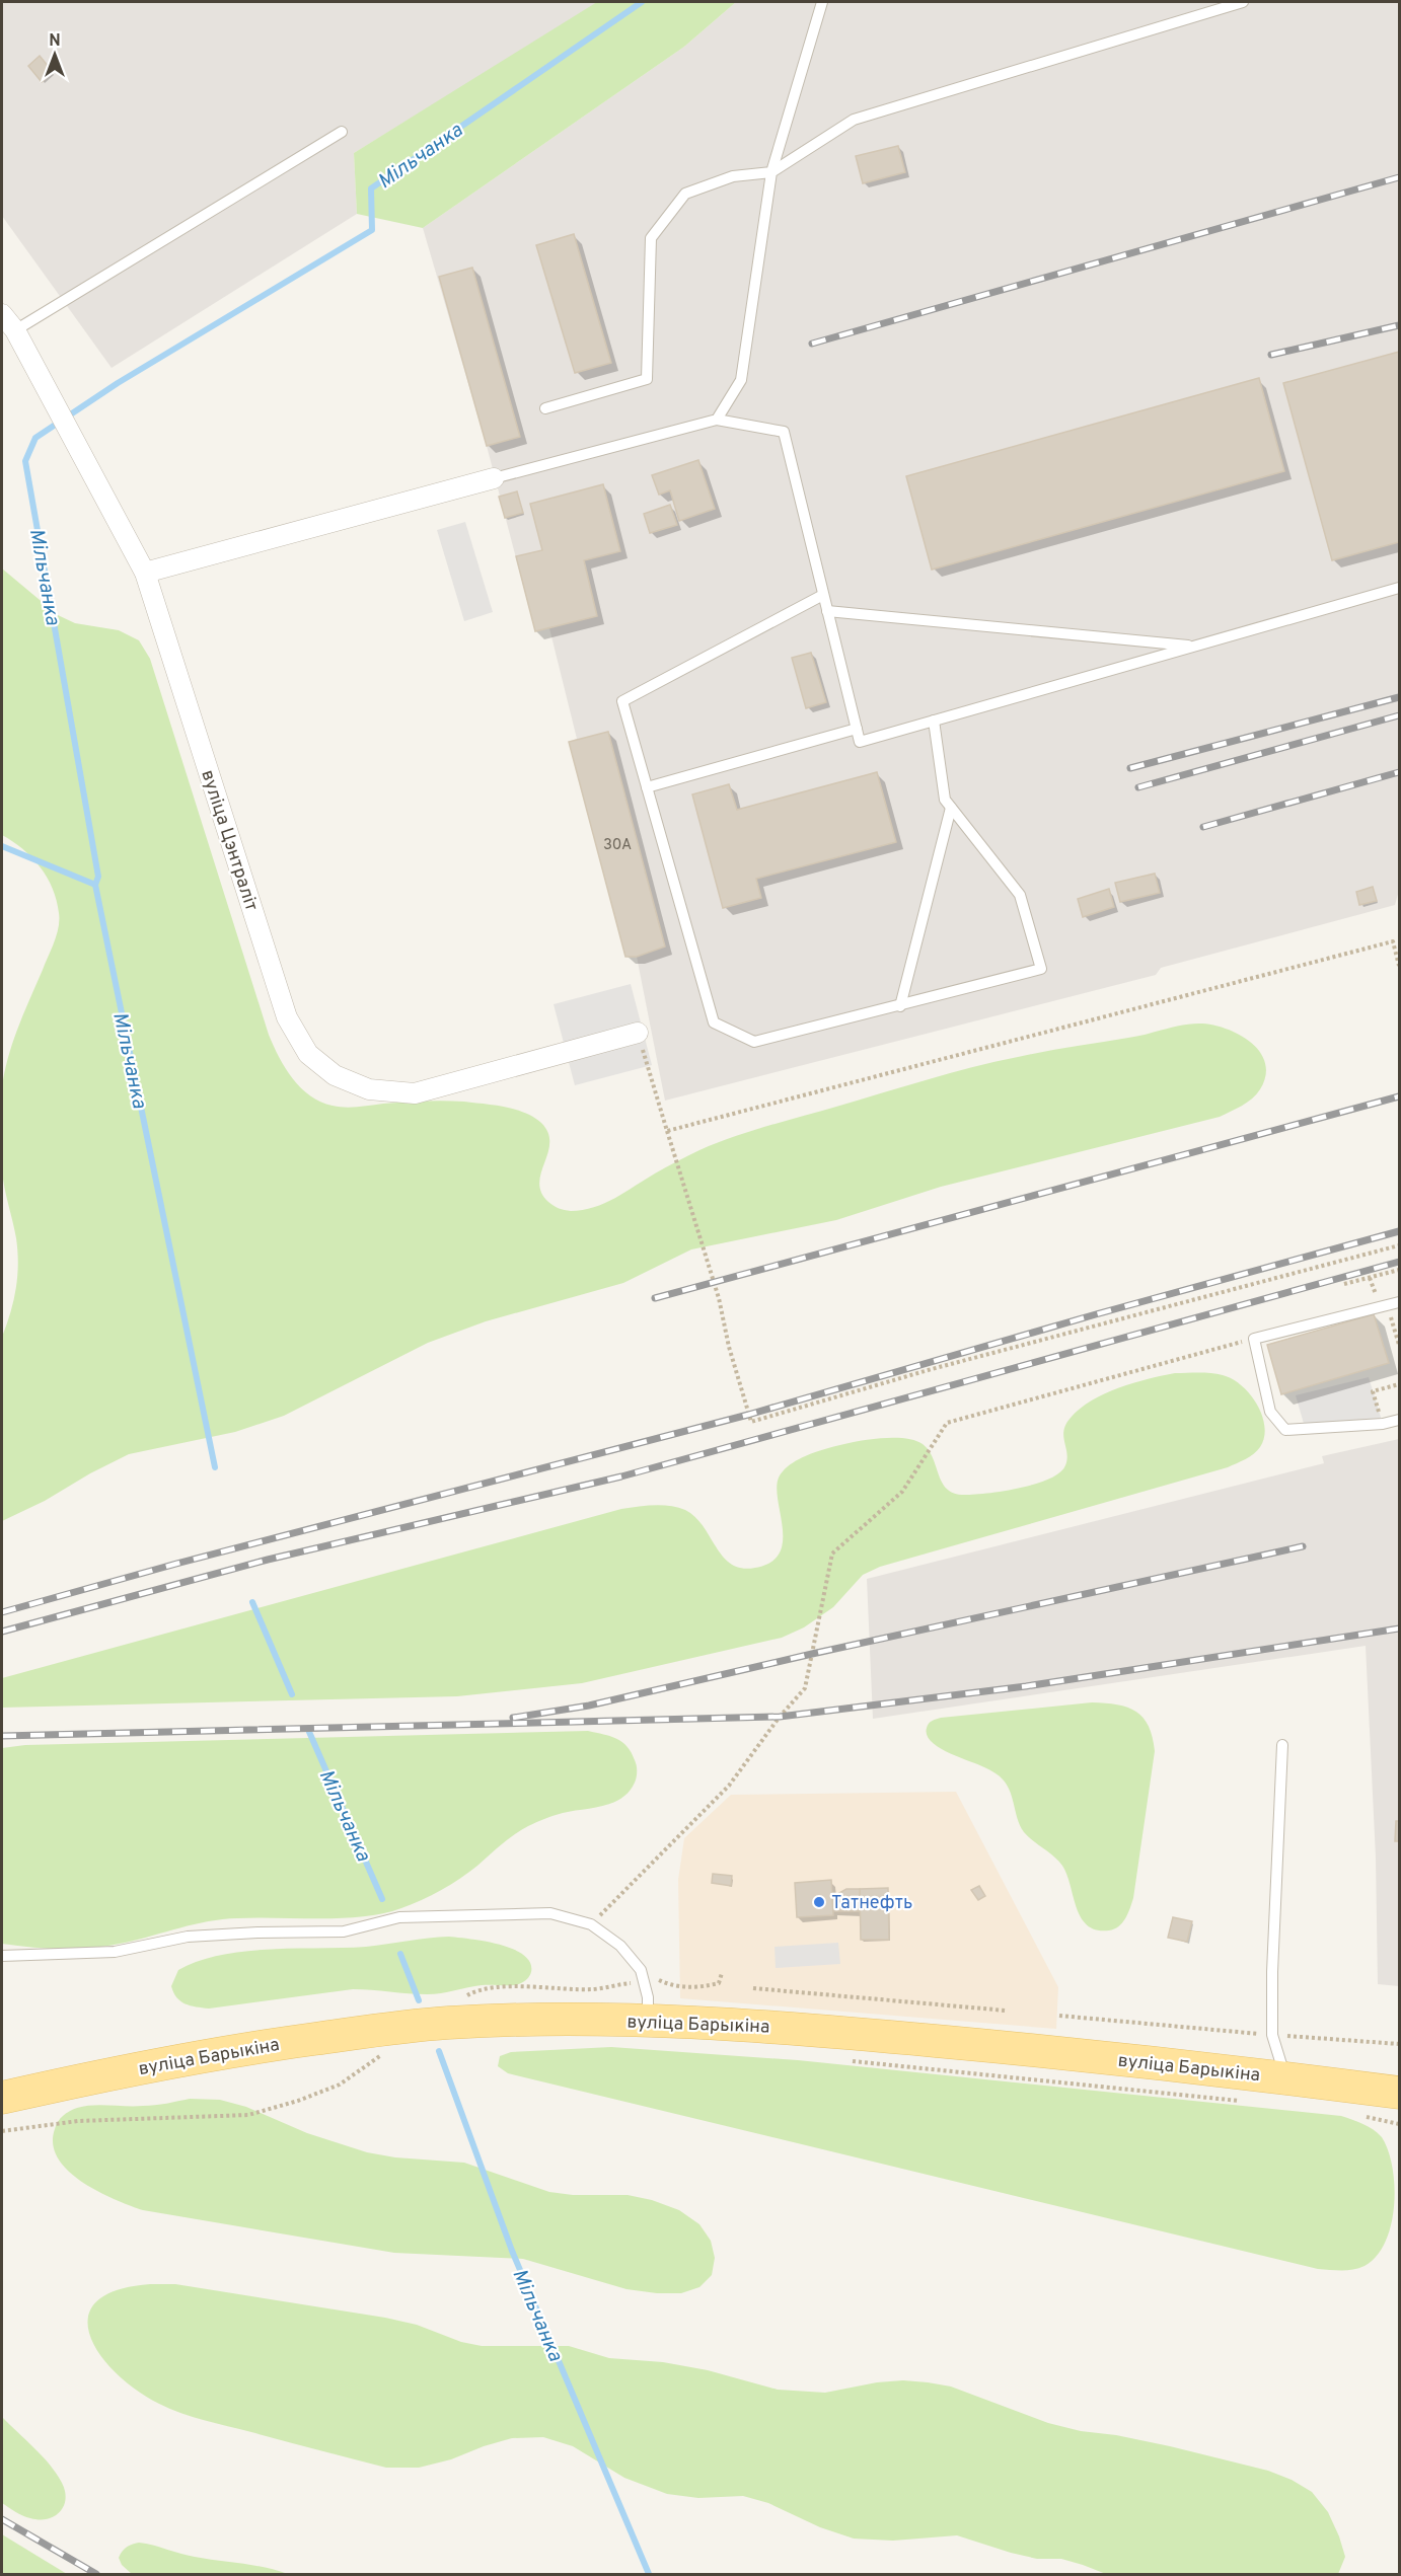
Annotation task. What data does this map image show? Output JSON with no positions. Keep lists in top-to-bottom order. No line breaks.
{"streets":{"main road":["вуліца Барыкіна"],"street":["вуліца Цэнтраліт"]},"water":["Мільчанка"],"places":["Татнефть"],"house_numbers":["30А"],"north":"top"}
